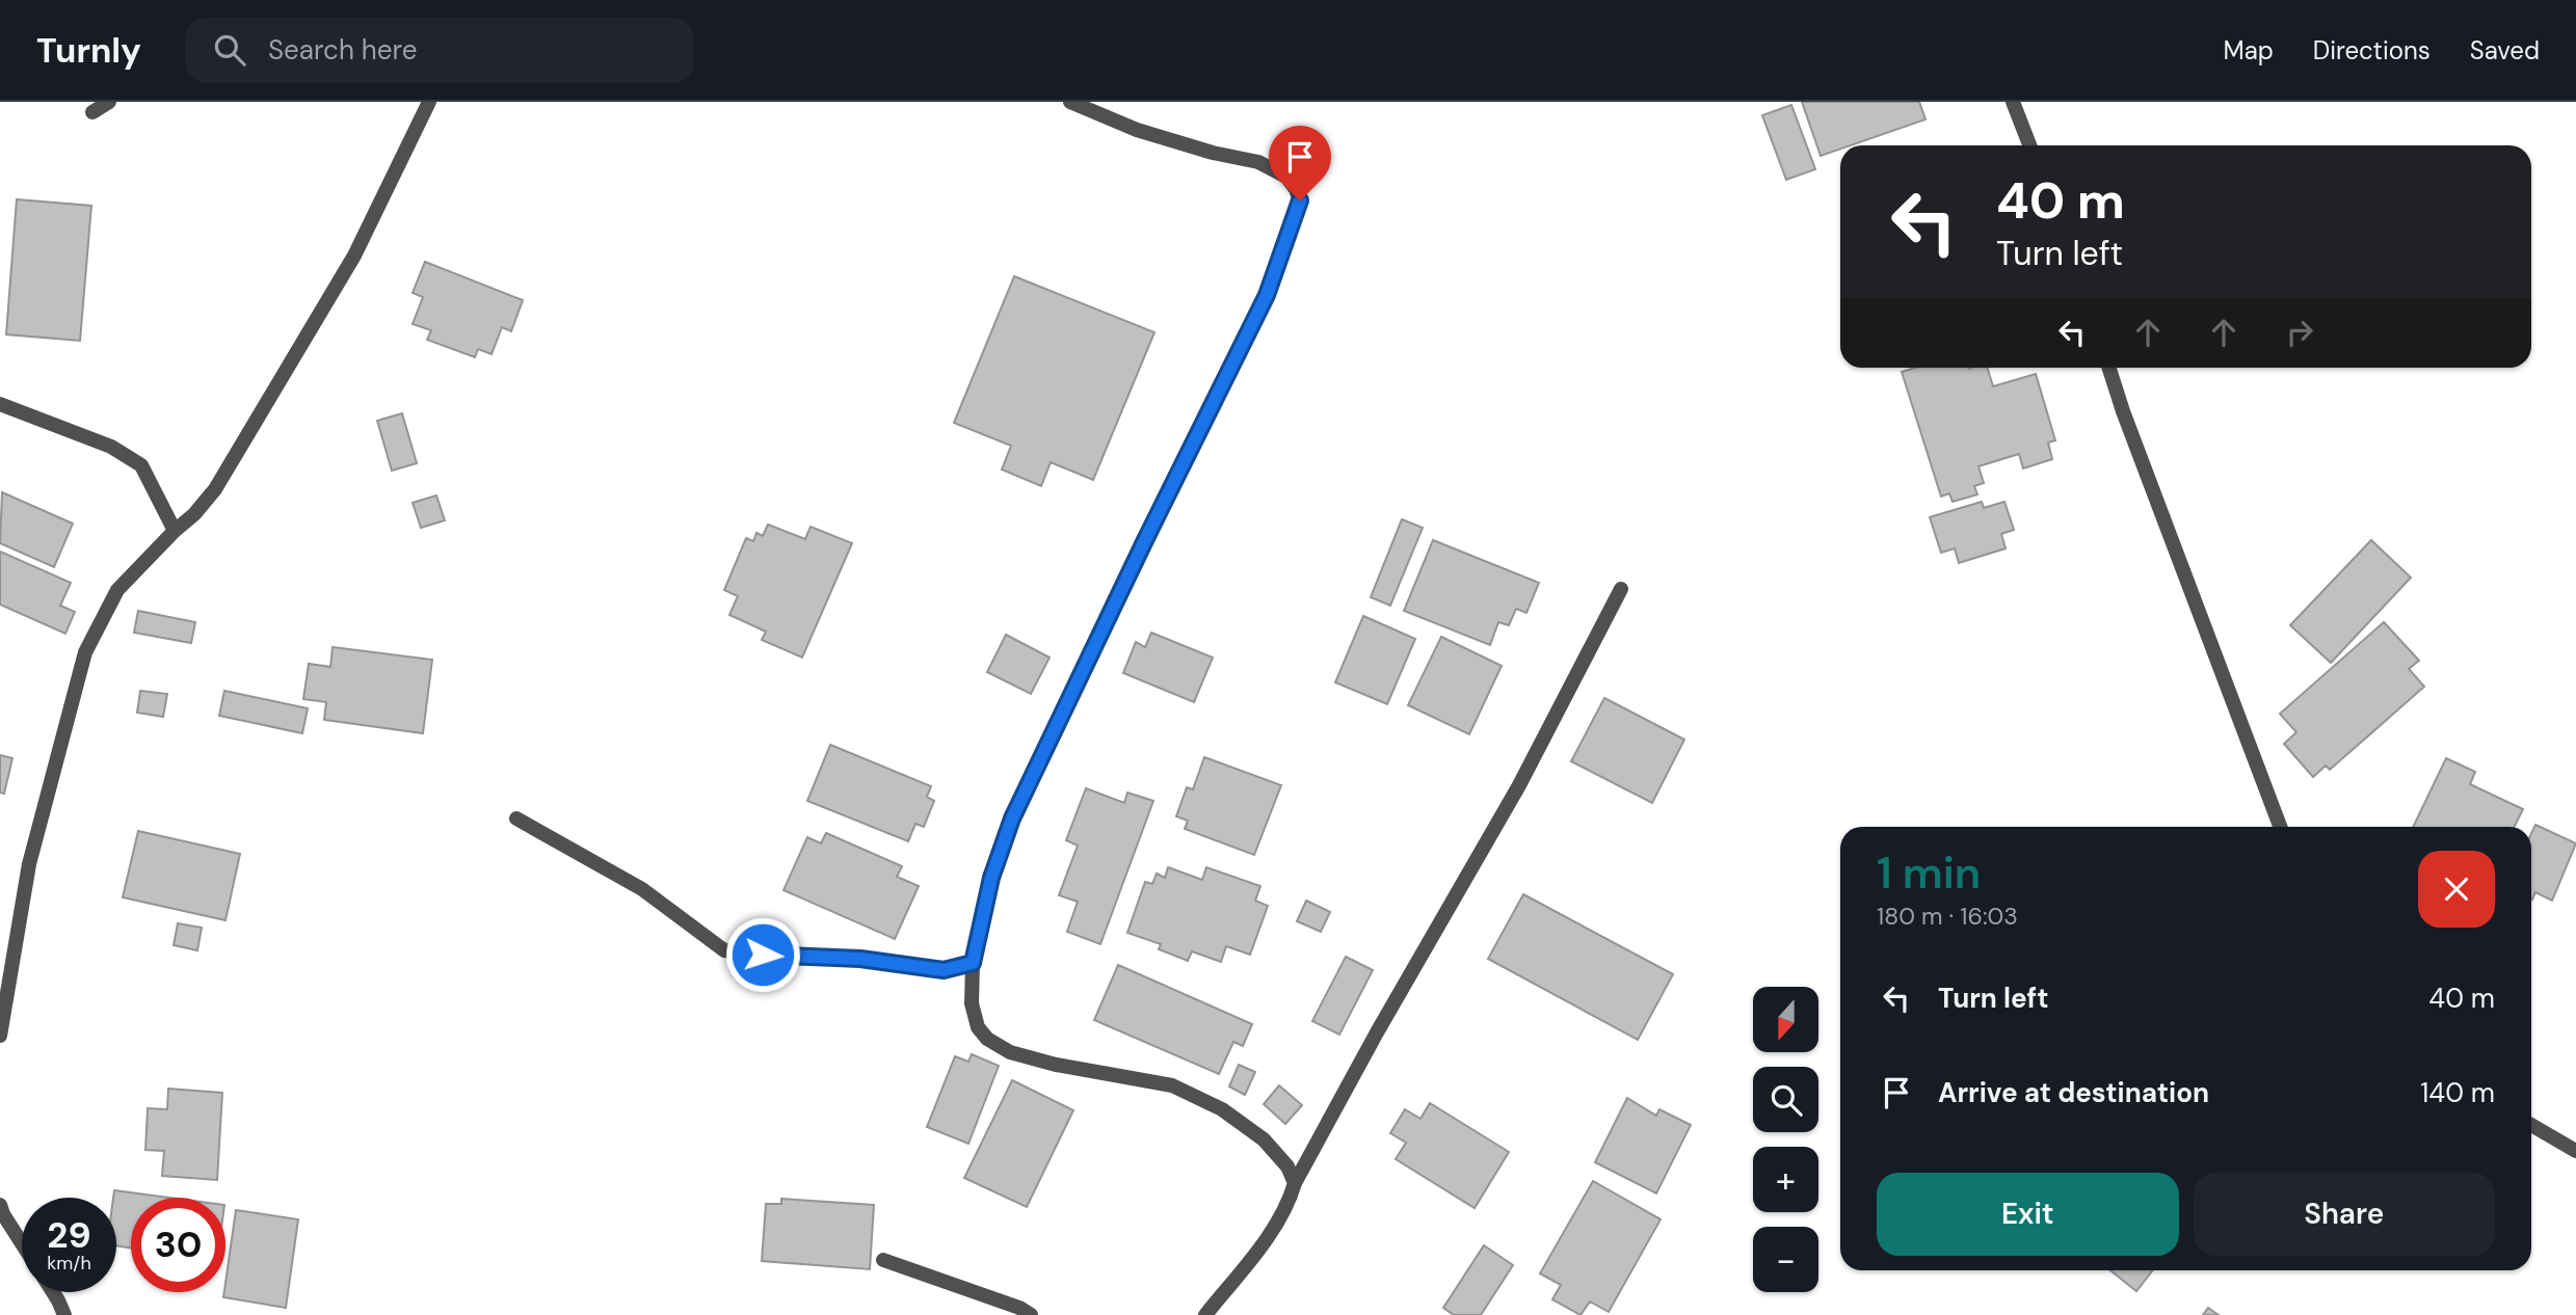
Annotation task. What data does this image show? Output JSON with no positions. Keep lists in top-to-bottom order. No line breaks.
{"north":"bottom","page":{"header":"Turnly","search":"Search here","nav":["Map","Directions","Saved"],"turn":["40 m","Turn left"],"heading":["1 min","180 m · 16:03"],"list":[{"name":"Turn left","value":"40 m"},{"name":"Arrive at destination","value":"140 m"}],"map_buttons":["+","−"],"buttons":["Exit","Share"],"speed":"29 km/h","limit":"30"}}
